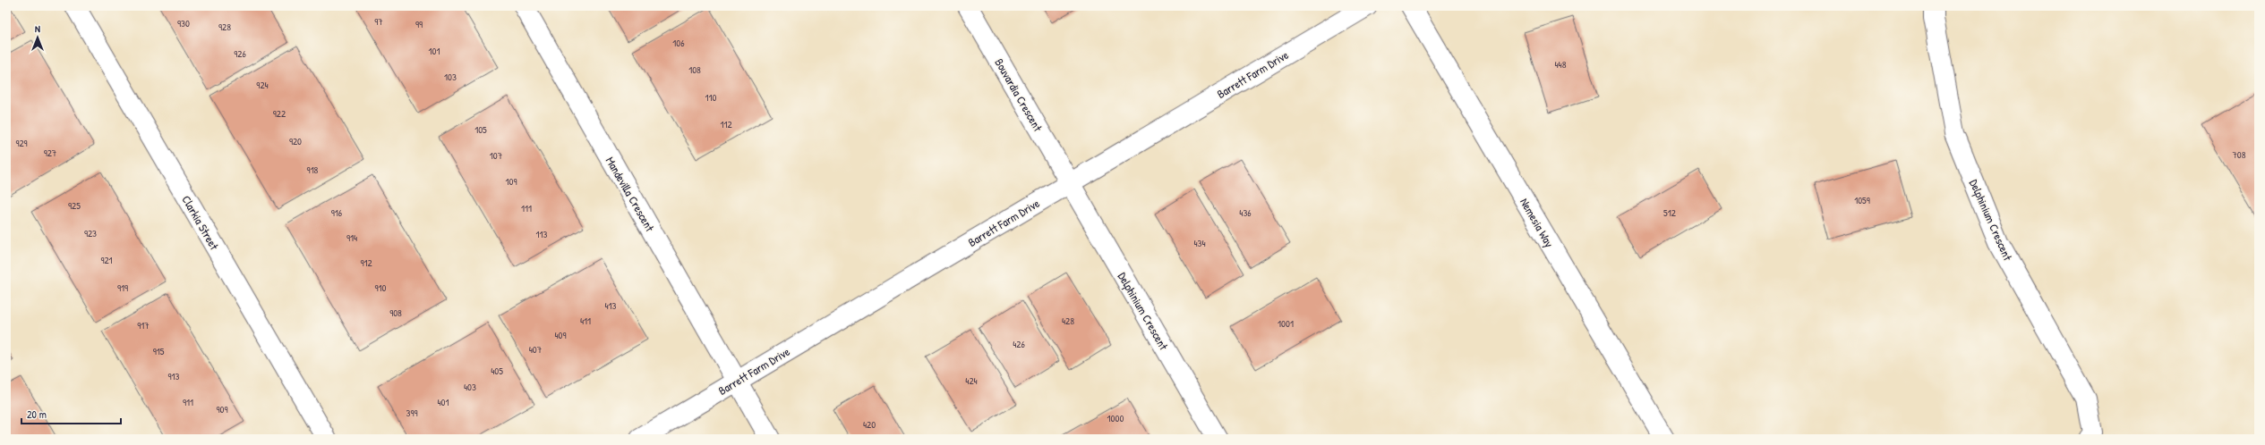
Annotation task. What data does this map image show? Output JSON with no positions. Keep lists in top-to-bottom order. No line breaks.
{"streets":{"street":["Barrett Farm Drive","Bouvardia Crescent","Mandevilla Crescent","Delphinium Crescent","Clarkia Street","Nemesia Way"]},"crossings":[["Barrett Farm Drive","Bouvardia Crescent"],["Barrett Farm Drive","Mandevilla Crescent"],["Barrett Farm Drive","Delphinium Crescent"],["Bouvardia Crescent","Delphinium Crescent"]],"house_numbers":["97","930","99","928","106","101","926","448","108","103","924","110","922","112","105","920","929","927","708","107","918","109","1059","925","111","916","436","512","923","113","914","434","921","912","919","910","413","908","411","428","1001","917","409","426","407","915","405","913","424","403","911","401","909","399","1000","420"],"scale_bar":"20 m","north":"top"}
